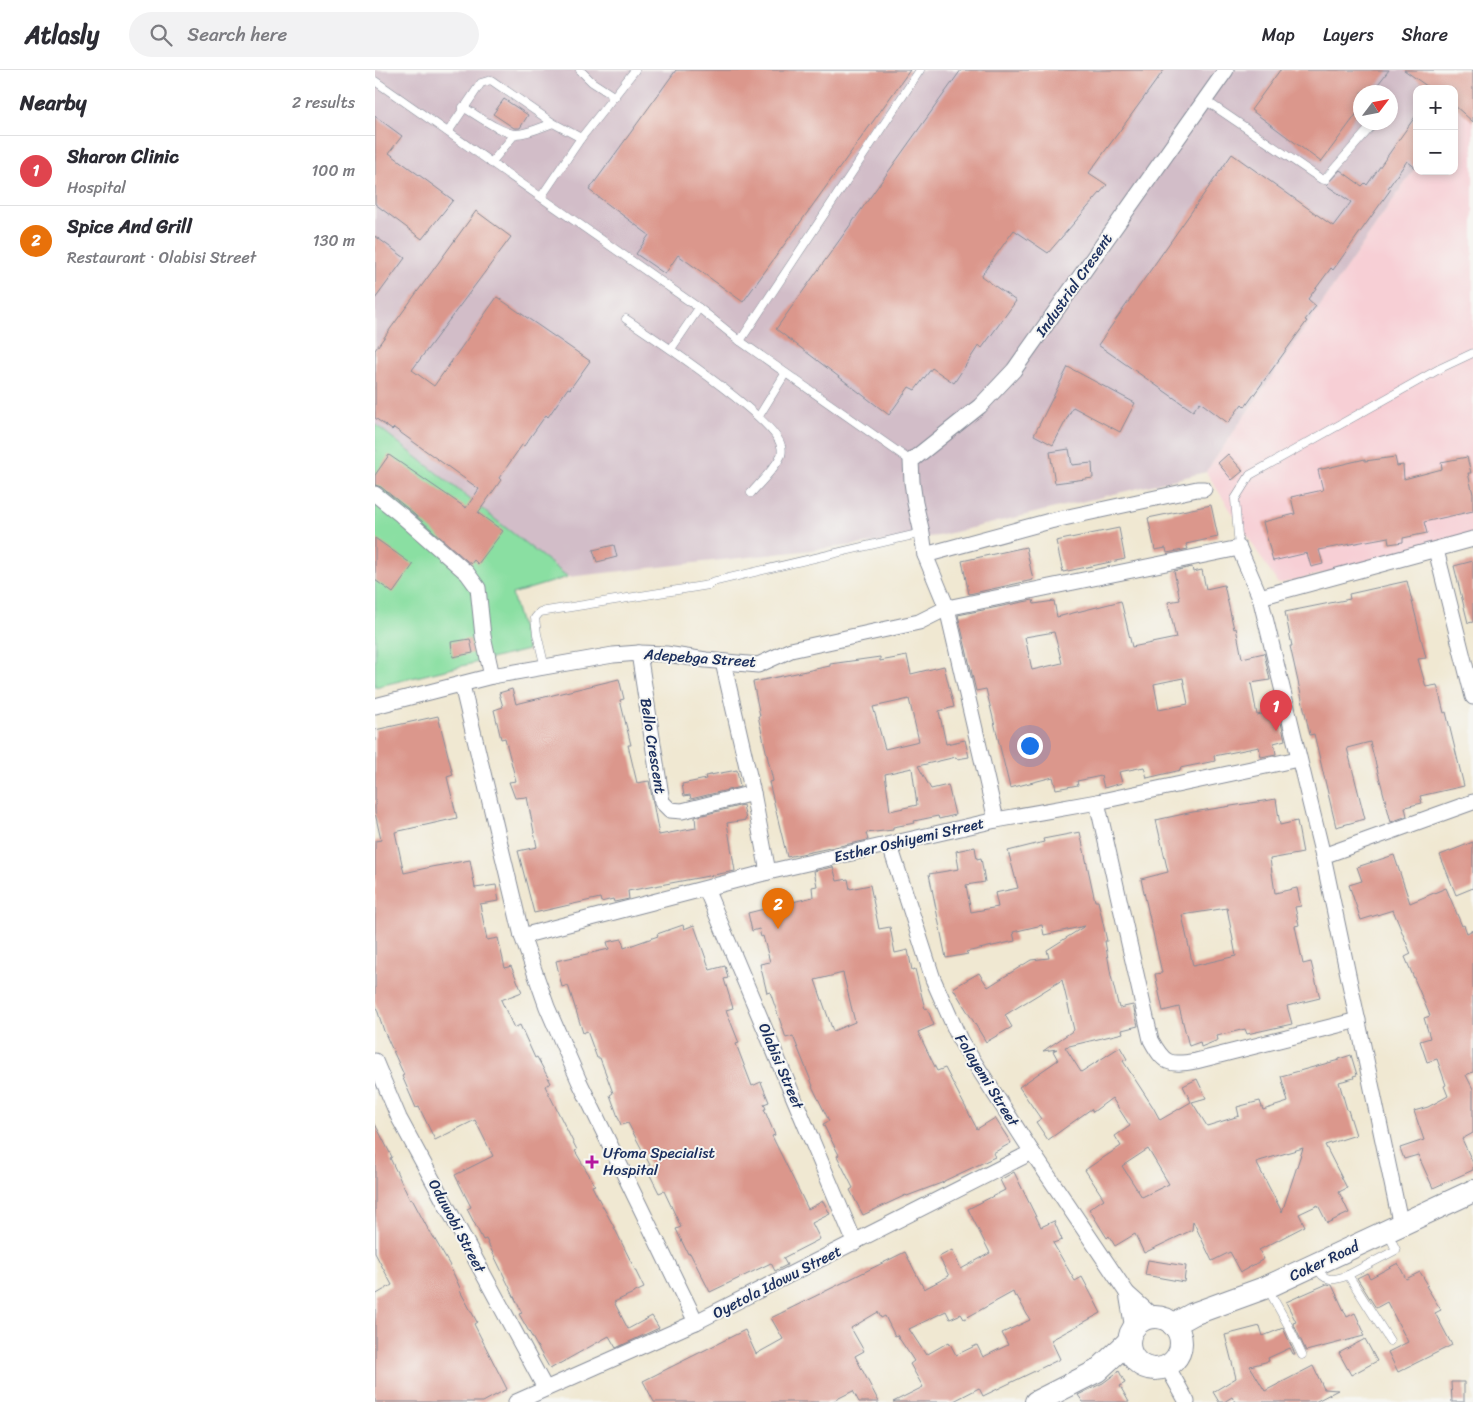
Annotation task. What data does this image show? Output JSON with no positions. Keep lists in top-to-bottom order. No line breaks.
{"streets":{"main road":["Coker Road"],"street":["Industrial Cresent","Adepebga Street","Bello Crescent","Esther Oshiyemi Street","Olabisi Street","Folayemi Street","Oduwobi Street","Oyetola Idowu Street"]},"crossings":[["Adepebga Street","Bello Crescent"],["Esther Oshiyemi Street","Olabisi Street"],["Esther Oshiyemi Street","Folayemi Street"],["Olabisi Street","Oyetola Idowu Street"],["Folayemi Street","Oyetola Idowu Street"],["Oduwobi Street","Oyetola Idowu Street"]],"places":{"health":["Ufoma Specialist Hospital"]},"north":"top right","page":{"header":"Atlasly","search":"Search here","nav":["Map","Layers","Share"],"heading":["Nearby","2 results"],"map_buttons":["+","−"],"list":[{"mark":"1","name":"Sharon Clinic","note":"Hospital","value":"100 m"},{"mark":"2","name":"Spice And Grill","note":"Restaurant · Olabisi Street","value":"130 m"}],"pins":["1","2"]}}
